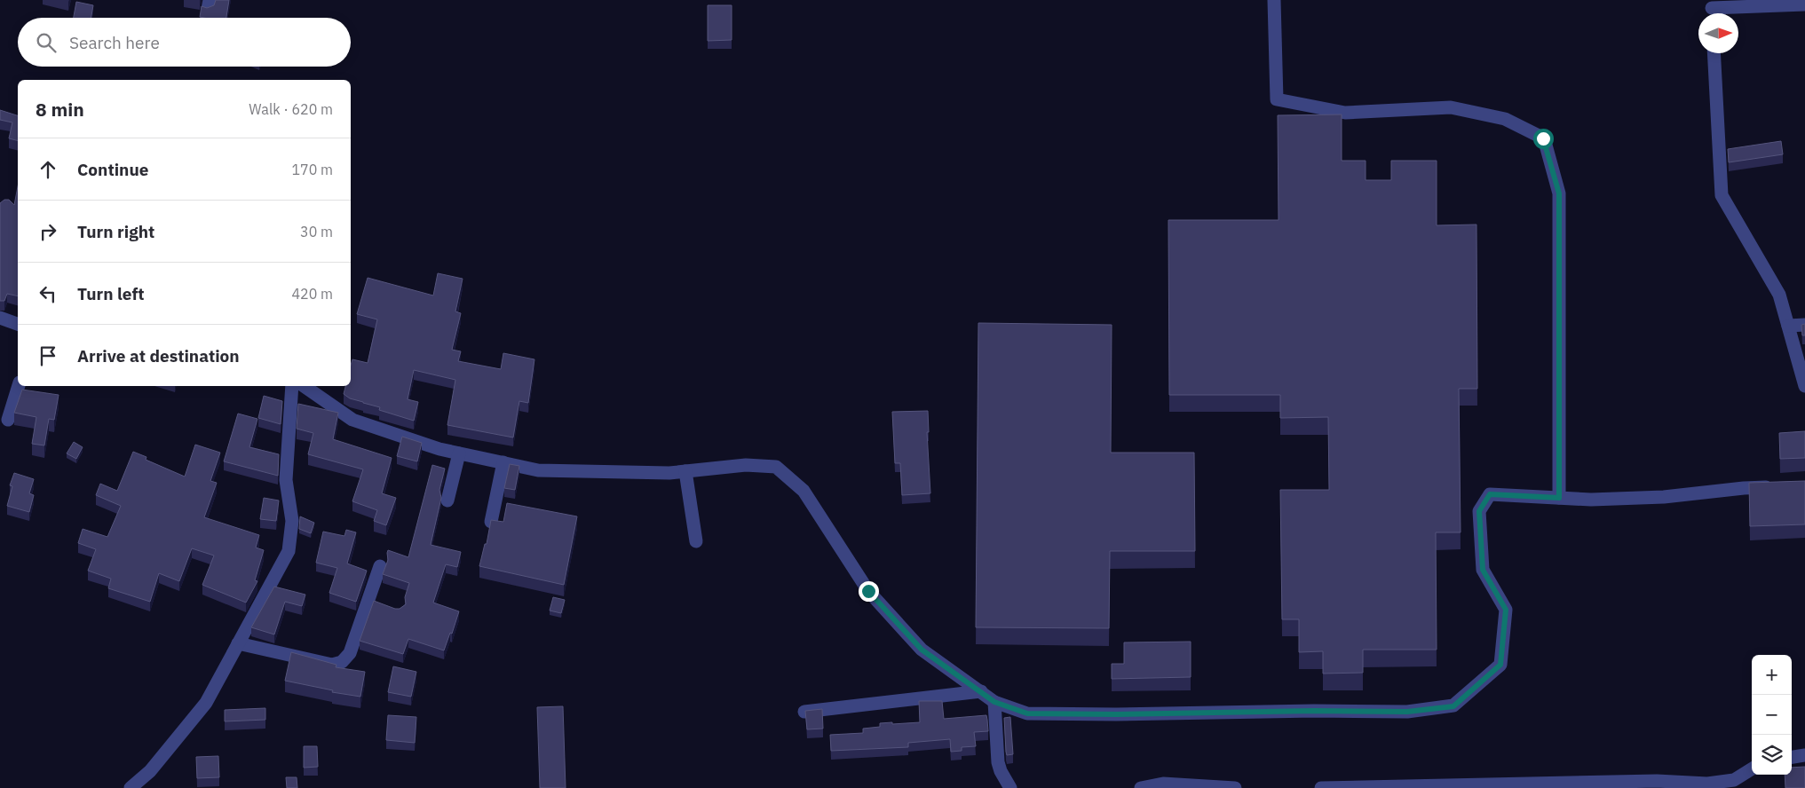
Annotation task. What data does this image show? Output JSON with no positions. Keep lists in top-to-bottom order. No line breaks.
{"north":"right","page":{"search":"Search here","heading":["8 min","Walk · 620 m"],"list":[["Continue","170 m"],["Turn right","30 m"],["Turn left","420 m"],"Arrive at destination"],"map_buttons":["+","−"]}}
